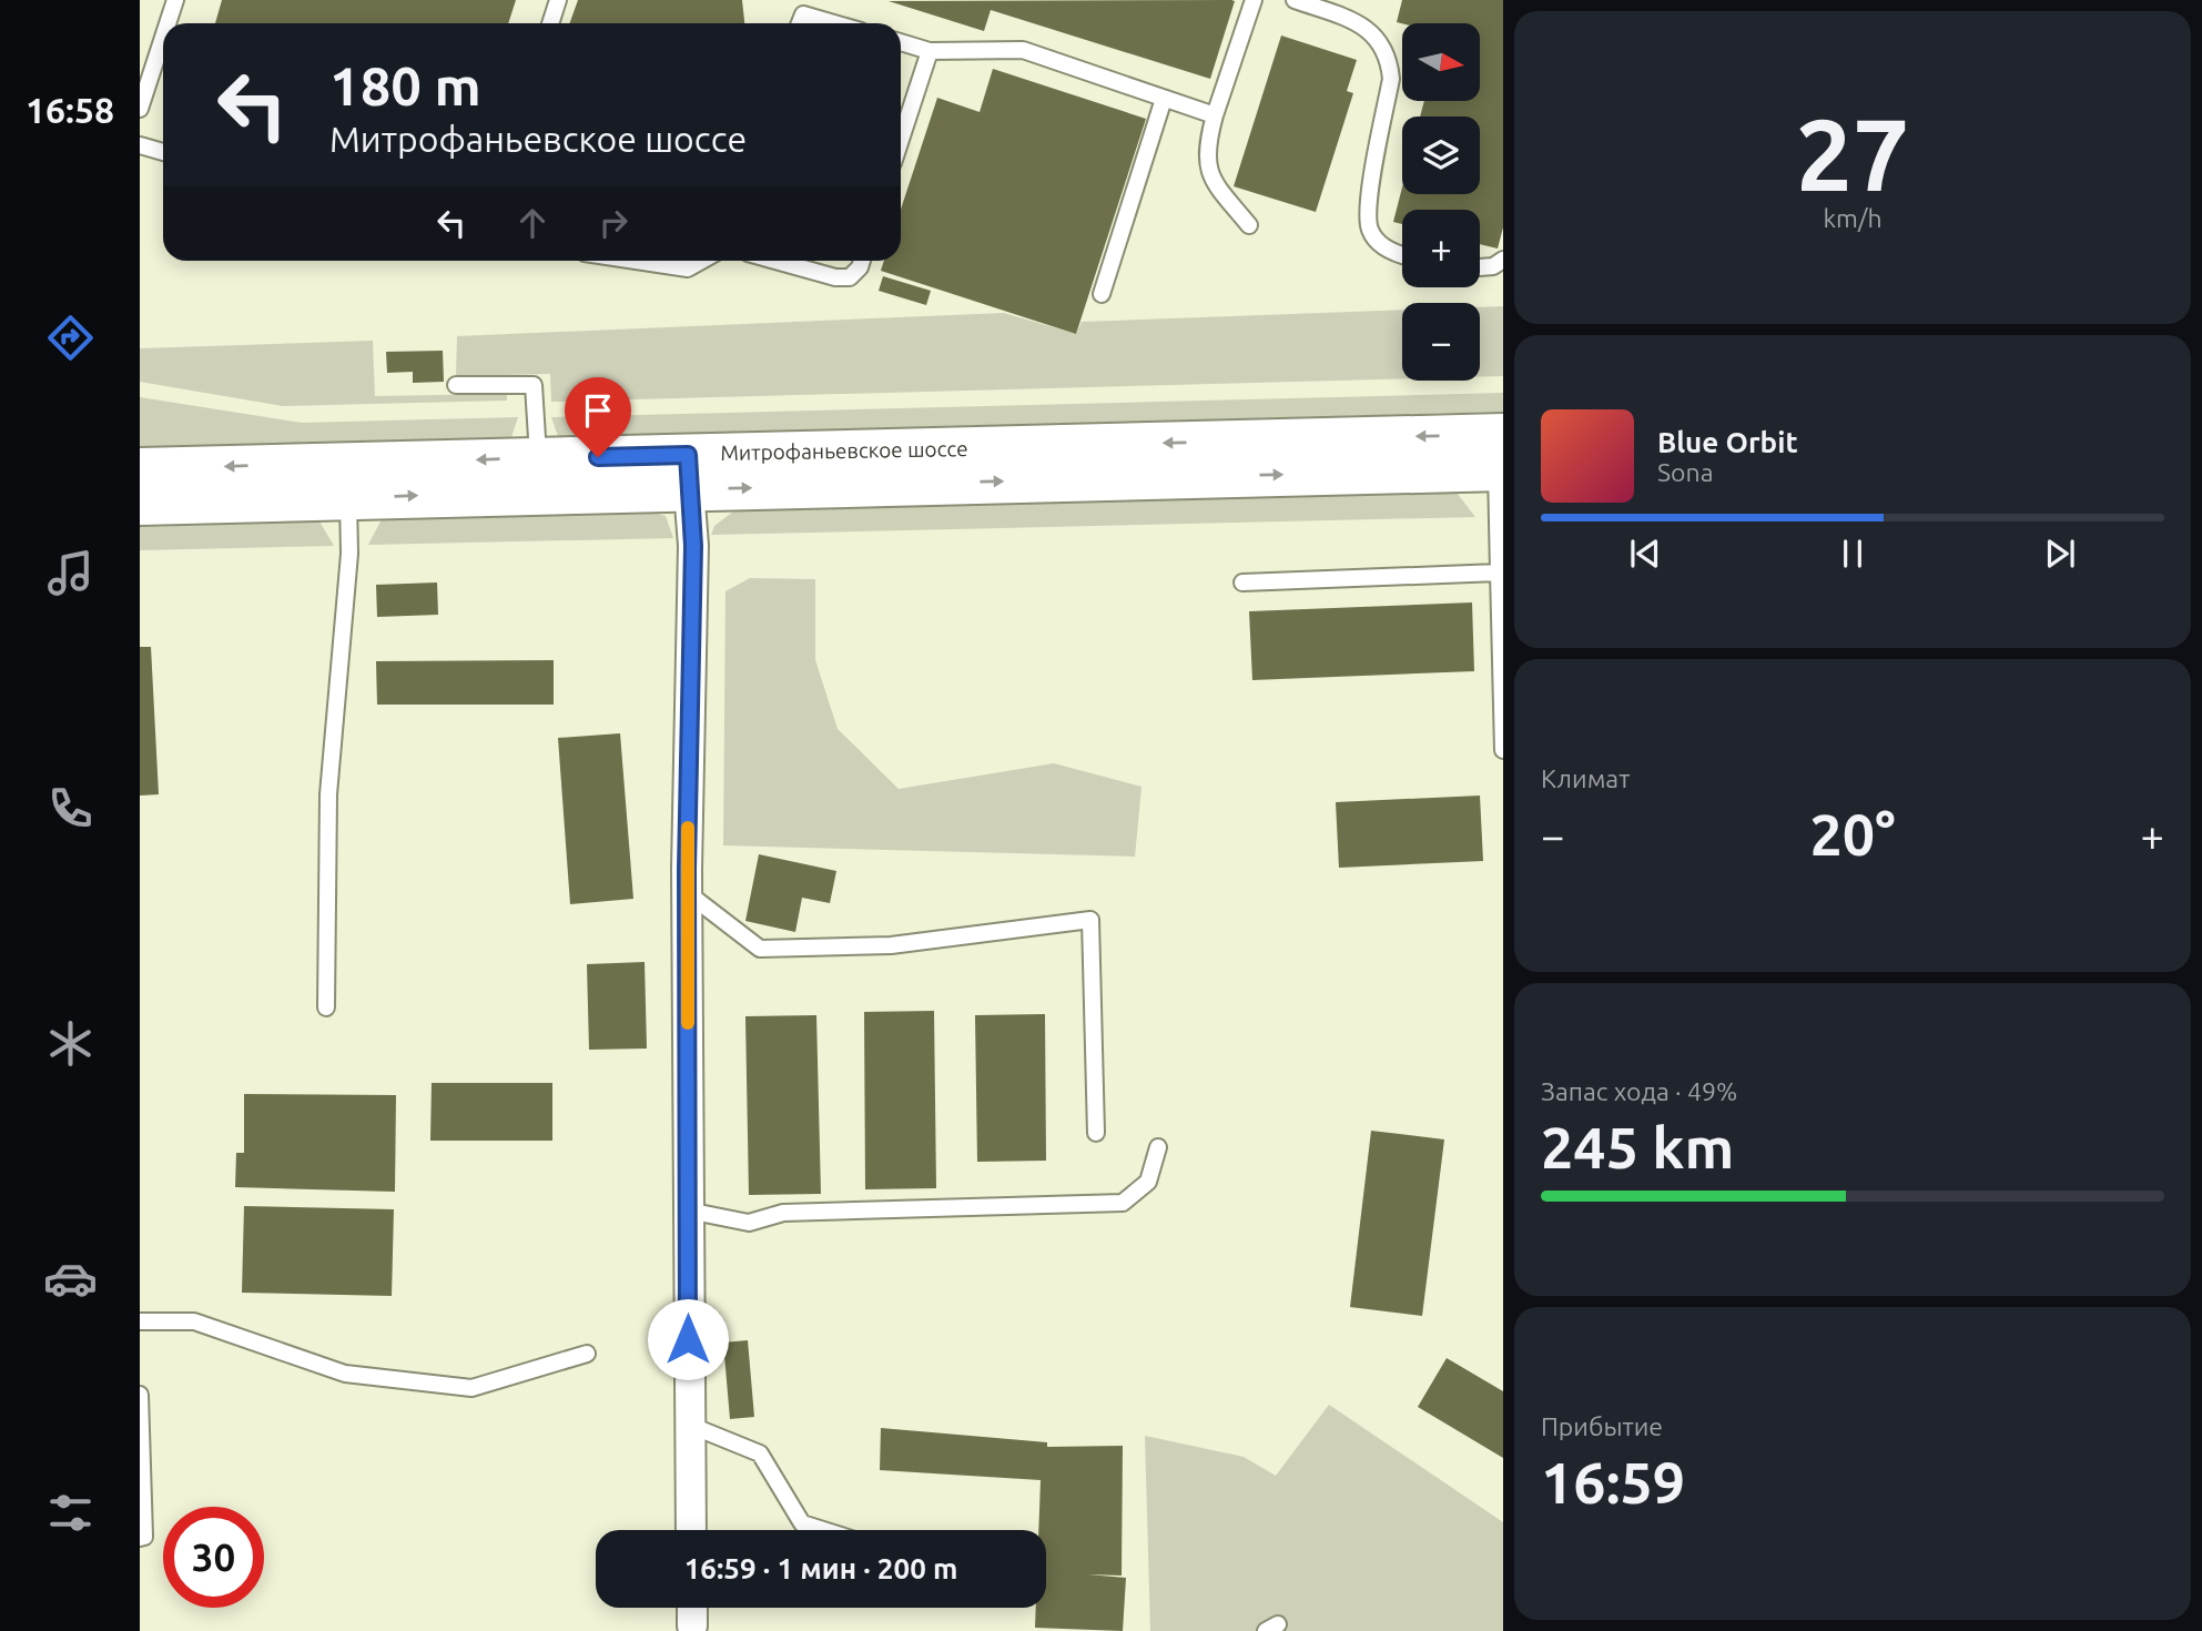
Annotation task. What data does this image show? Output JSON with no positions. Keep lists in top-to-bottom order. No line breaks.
{"streets":{"main road":["Митрофаньевское шоссе"]},"north":"right","page":{"tabs":"16:58","tile":[["27","km/h"],"Климат",["Запас хода · 49%","245 km"],["Прибытие","16:59"]],"map_buttons":["+","−"],"turn":["180 m","Митрофаньевское шоссе"],"song":["Blue Orbit","Sona"],"heat":["−","20°","+"],"limit":"30","trip":"16:59 · 1 мин · 200 m"}}
